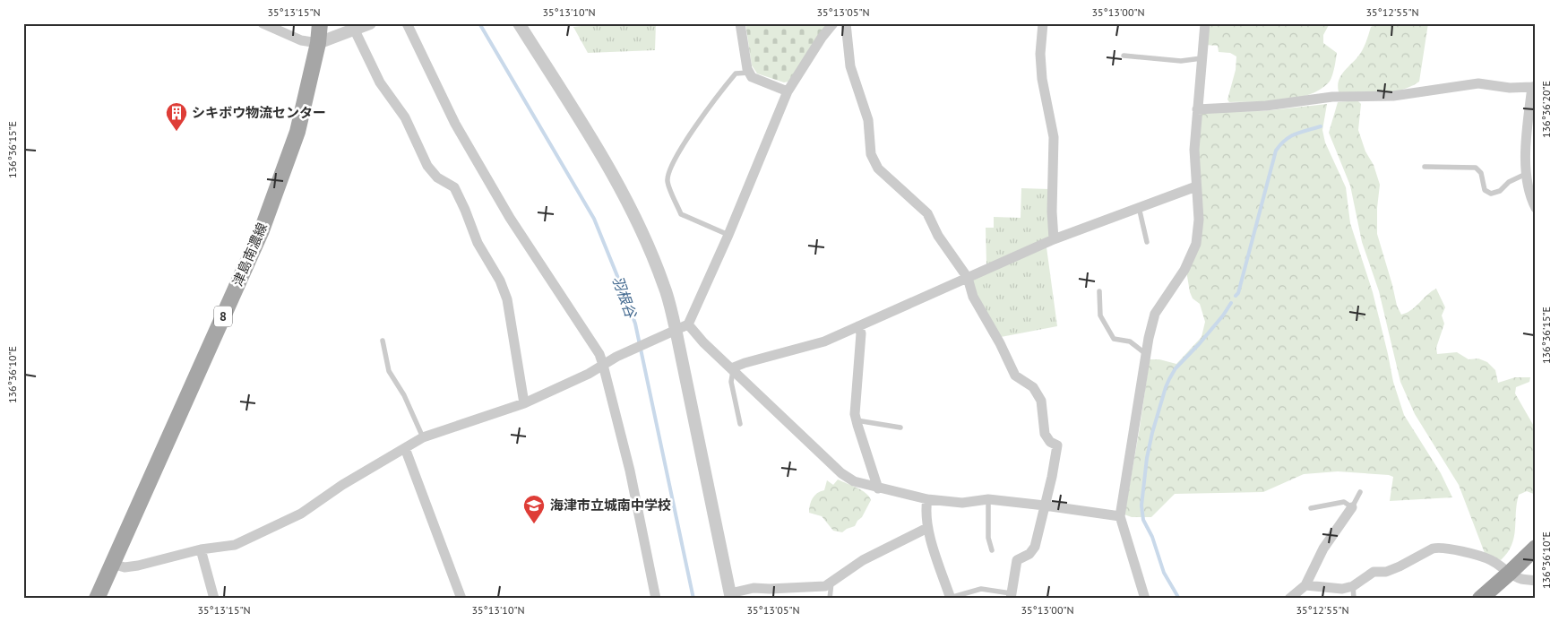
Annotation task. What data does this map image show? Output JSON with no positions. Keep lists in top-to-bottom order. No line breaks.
{"streets":{"main road":["津島南濃線","8"]},"water":["羽根谷"],"places":{"building":["シキボウ物流センター"],"school or university":["海津市立城南中学校"]},"coordinates":["35°13'15\"N","35°13'10\"N","35°13'05\"N","35°13'00\"N","35°12'55\"N","136°36'20\"E","136°36'15\"E","136°36'10\"E"]}
